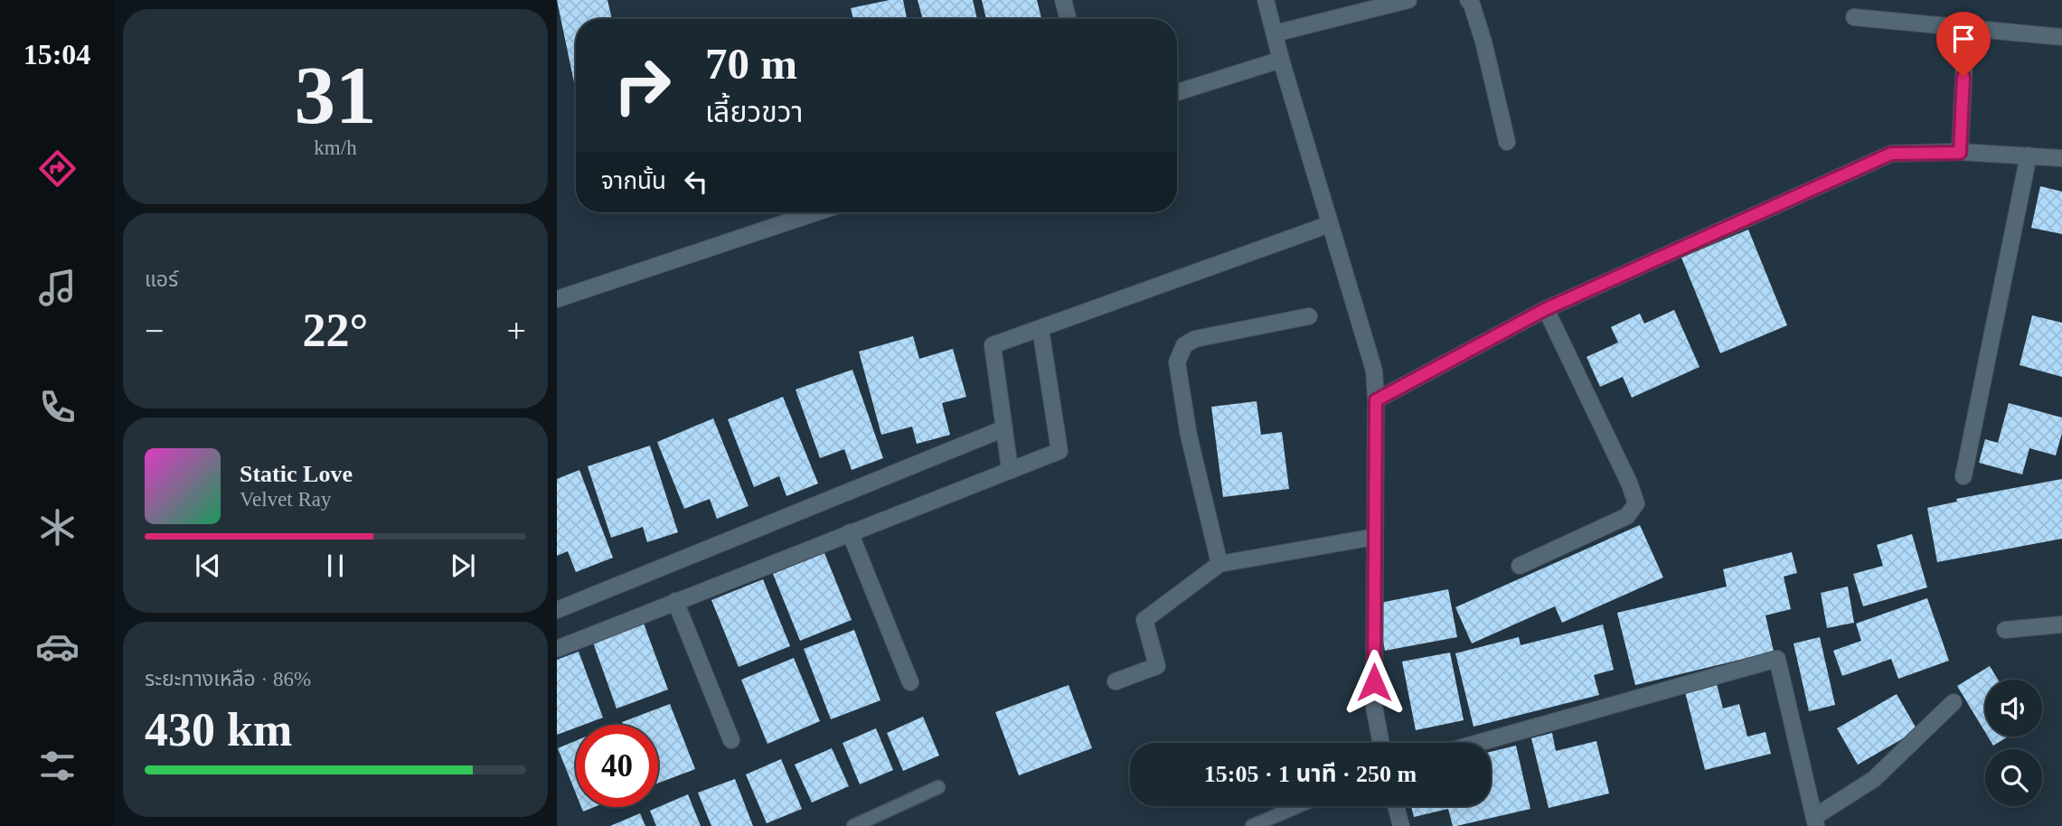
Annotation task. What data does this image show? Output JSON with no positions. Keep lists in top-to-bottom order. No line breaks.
{"page":{"tabs":"15:04","tile":[["31","km/h"],"แอร์",["ระยะทางเหลือ · 86%","430 km"]],"turn":["70 m","เลี้ยวขวา"],"then":"จากนั้น","heat":["−","22°","+"],"song":["Static Love","Velvet Ray"],"limit":"40","trip":"15:05 · 1 นาที · 250 m"}}
